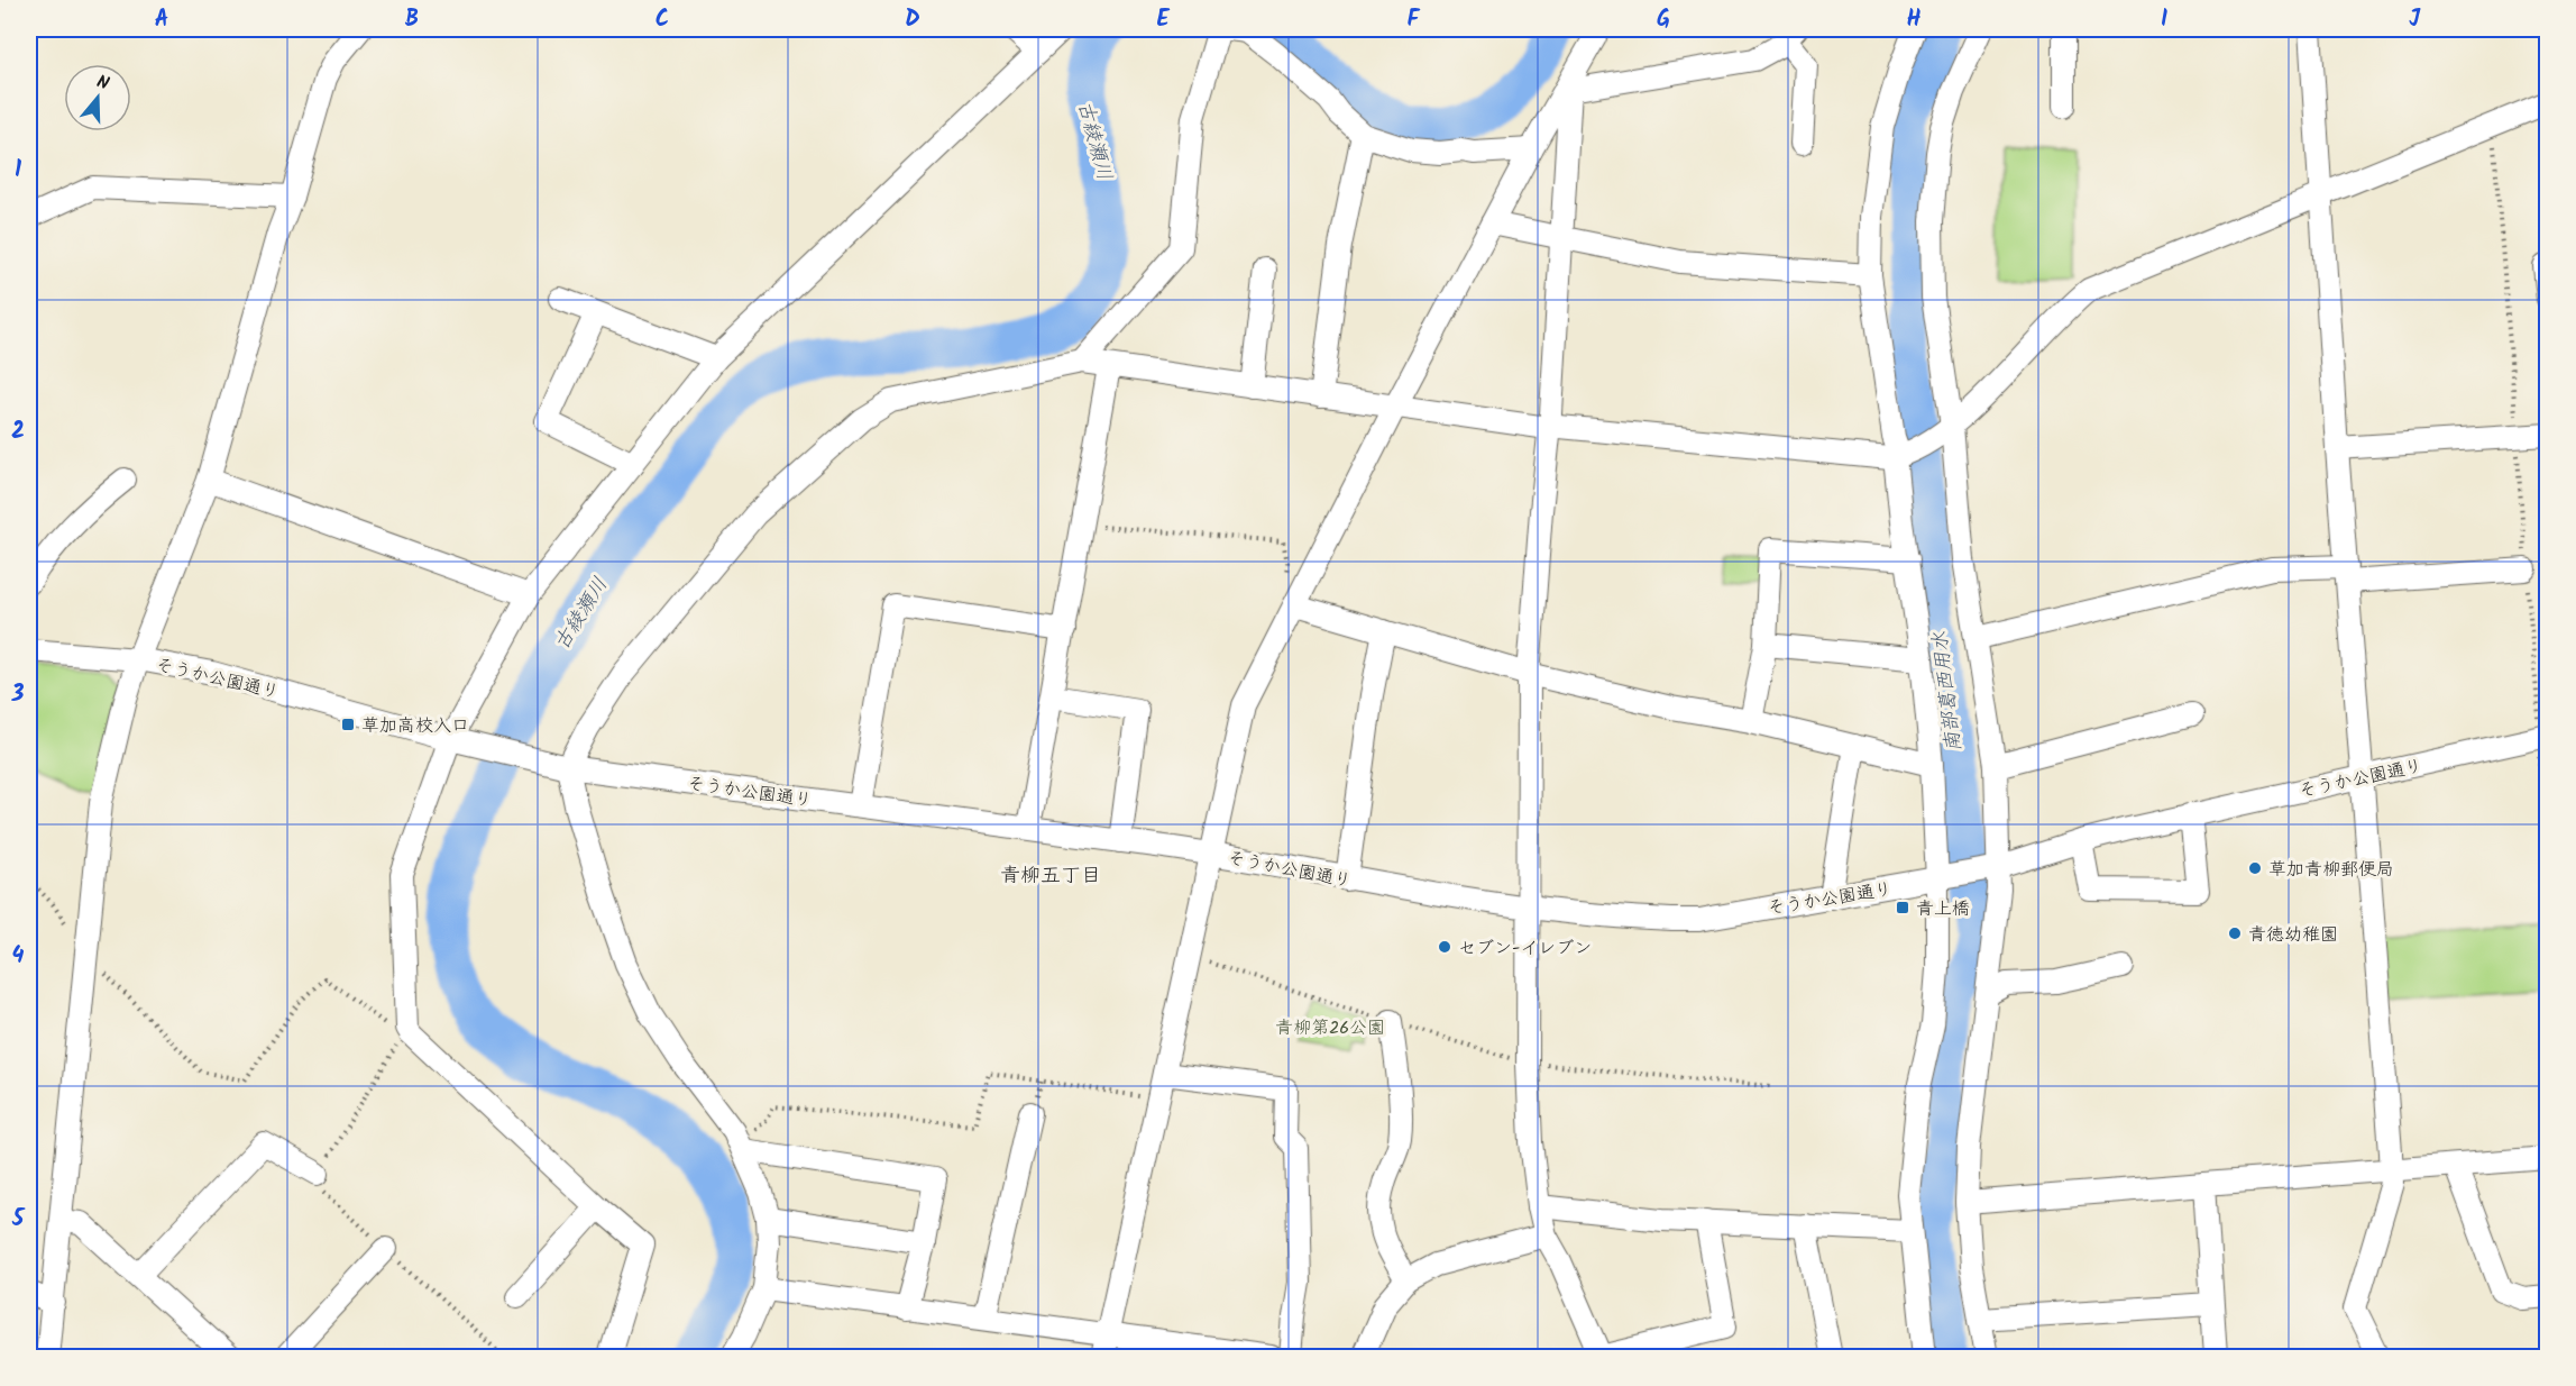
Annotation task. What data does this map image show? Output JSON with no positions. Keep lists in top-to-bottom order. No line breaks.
{"streets":{"street":["そうか公園通り"]},"districts":["青柳五丁目"],"water":["古綾瀬川","南部葛西用水"],"parks":["青柳第26公園"],"places":{"transit":["草加高校入口","青上橋"],"other":["草加青柳郵便局","青徳幼稚園","セブン-イレブン"]},"north":"top","grid":{"columns":["A","B","C","D","E","F","G","H","I","J"],"rows":["1","2","3","4","5"]}}
